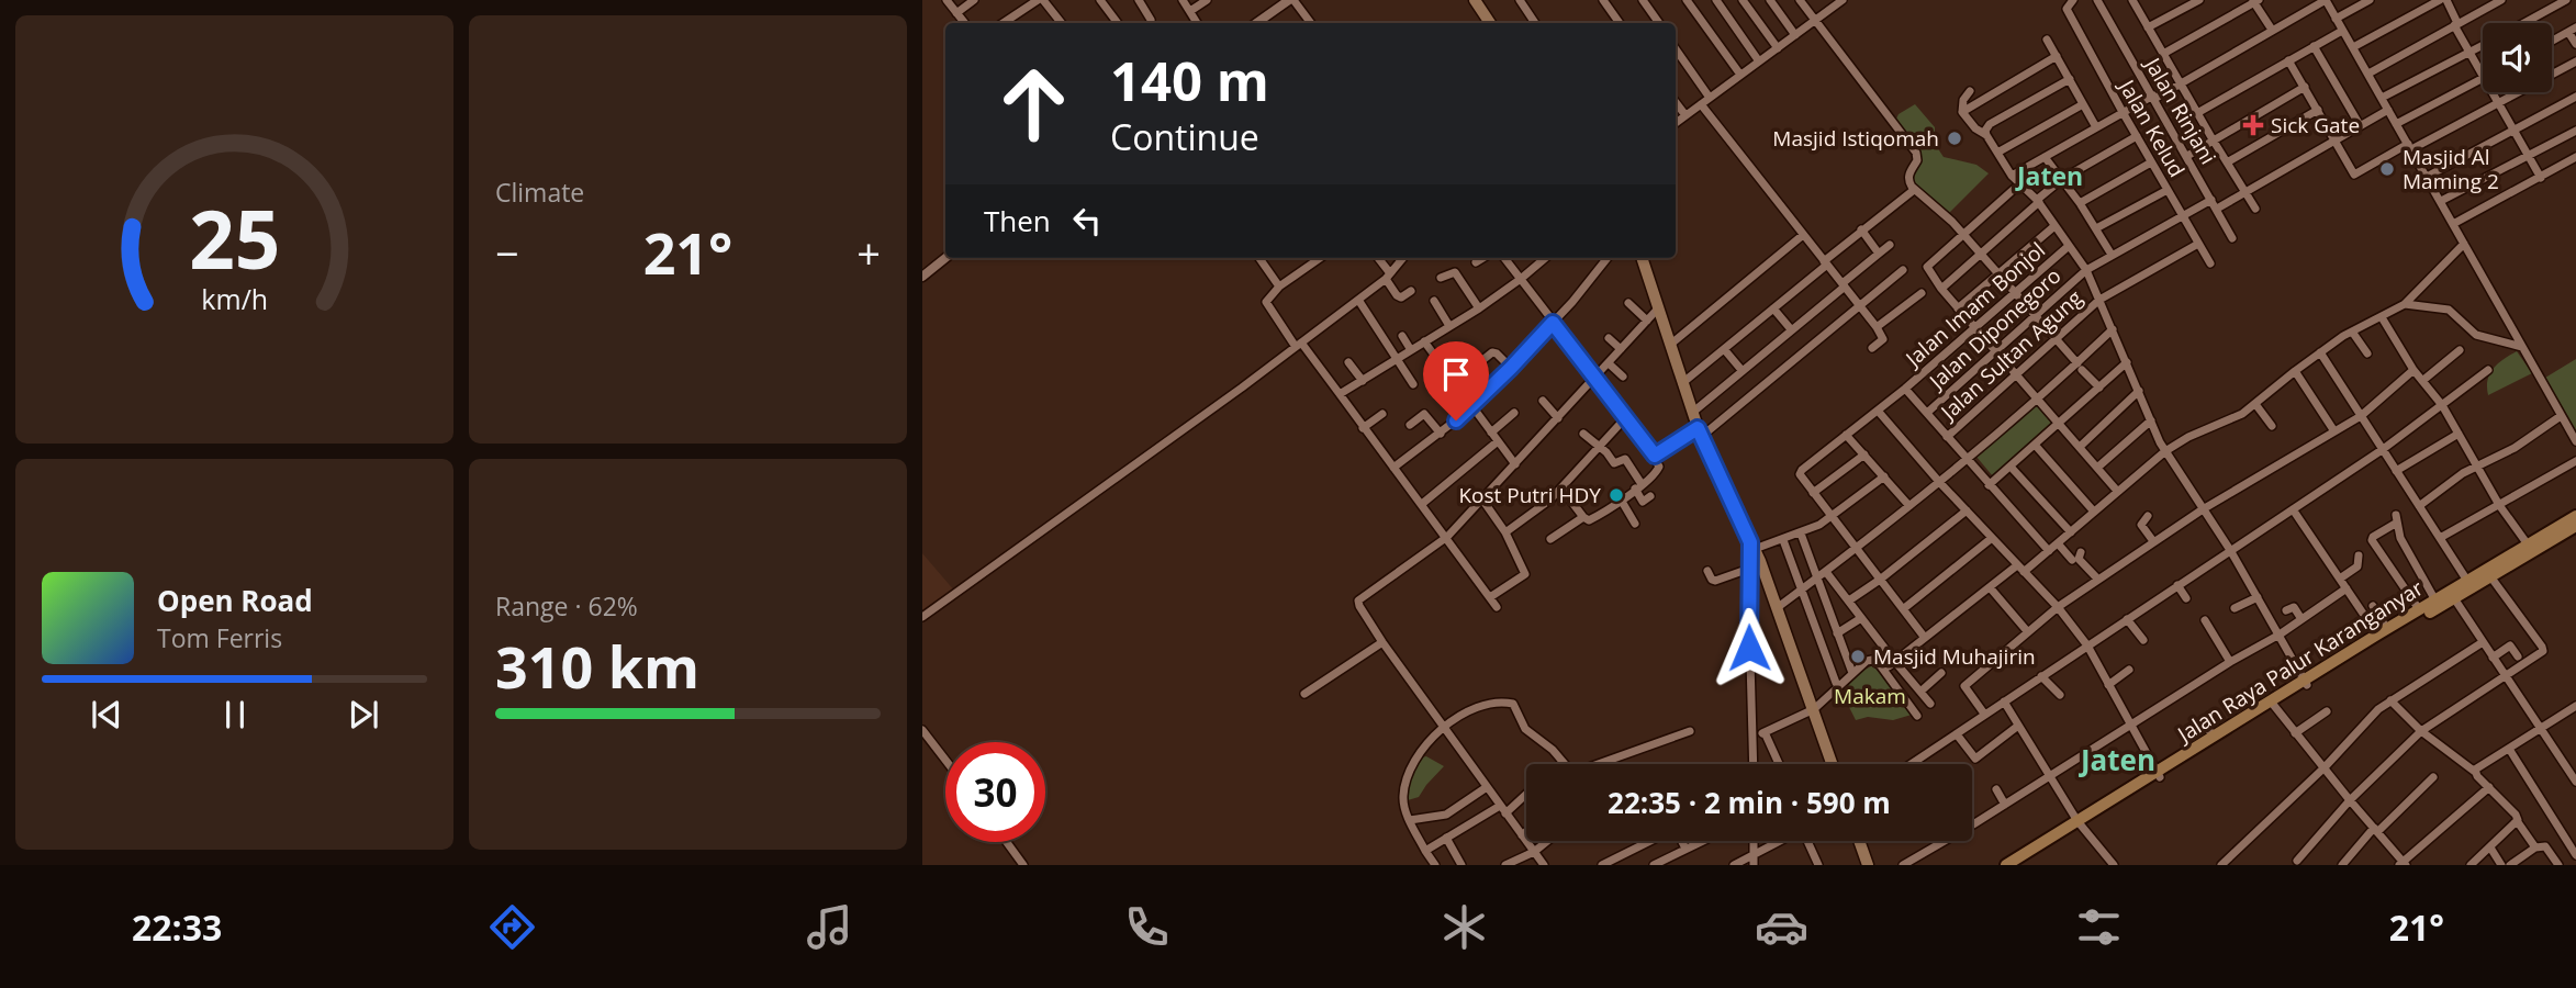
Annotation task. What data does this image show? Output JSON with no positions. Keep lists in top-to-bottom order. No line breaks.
{"streets":{"main road":["Jalan Raya Palur Karanganyar"],"street":["Jalan Rinjani","Jalan Kelud","Jalan Imam Bonjol","Jalan Diponegoro","Jalan Sultan Agung"]},"crossings":[["Jalan Rinjani","Jalan Diponegoro"],["Jalan Kelud","Jalan Diponegoro"],["Jalan Kelud","Jalan Sultan Agung"]],"districts":["Jaten","Jaten"],"parks":["Makam"],"places":{"health":["Sick Gate"],"other":["Masjid Istiqomah","Masjid Al Maming 2","Kost Putri HDY","Masjid Muhajirin"]},"page":{"tile":["Climate",["Range · 62%","310 km"]],"turn":["140 m","Continue"],"then":"Then","heat":["−","21°","+"],"song":["Open Road","Tom Ferris"],"limit":"30","trip":"22:35 · 2 min · 590 m","tabs":["22:33","21°"],"gauge":["25","km/h"]}}
